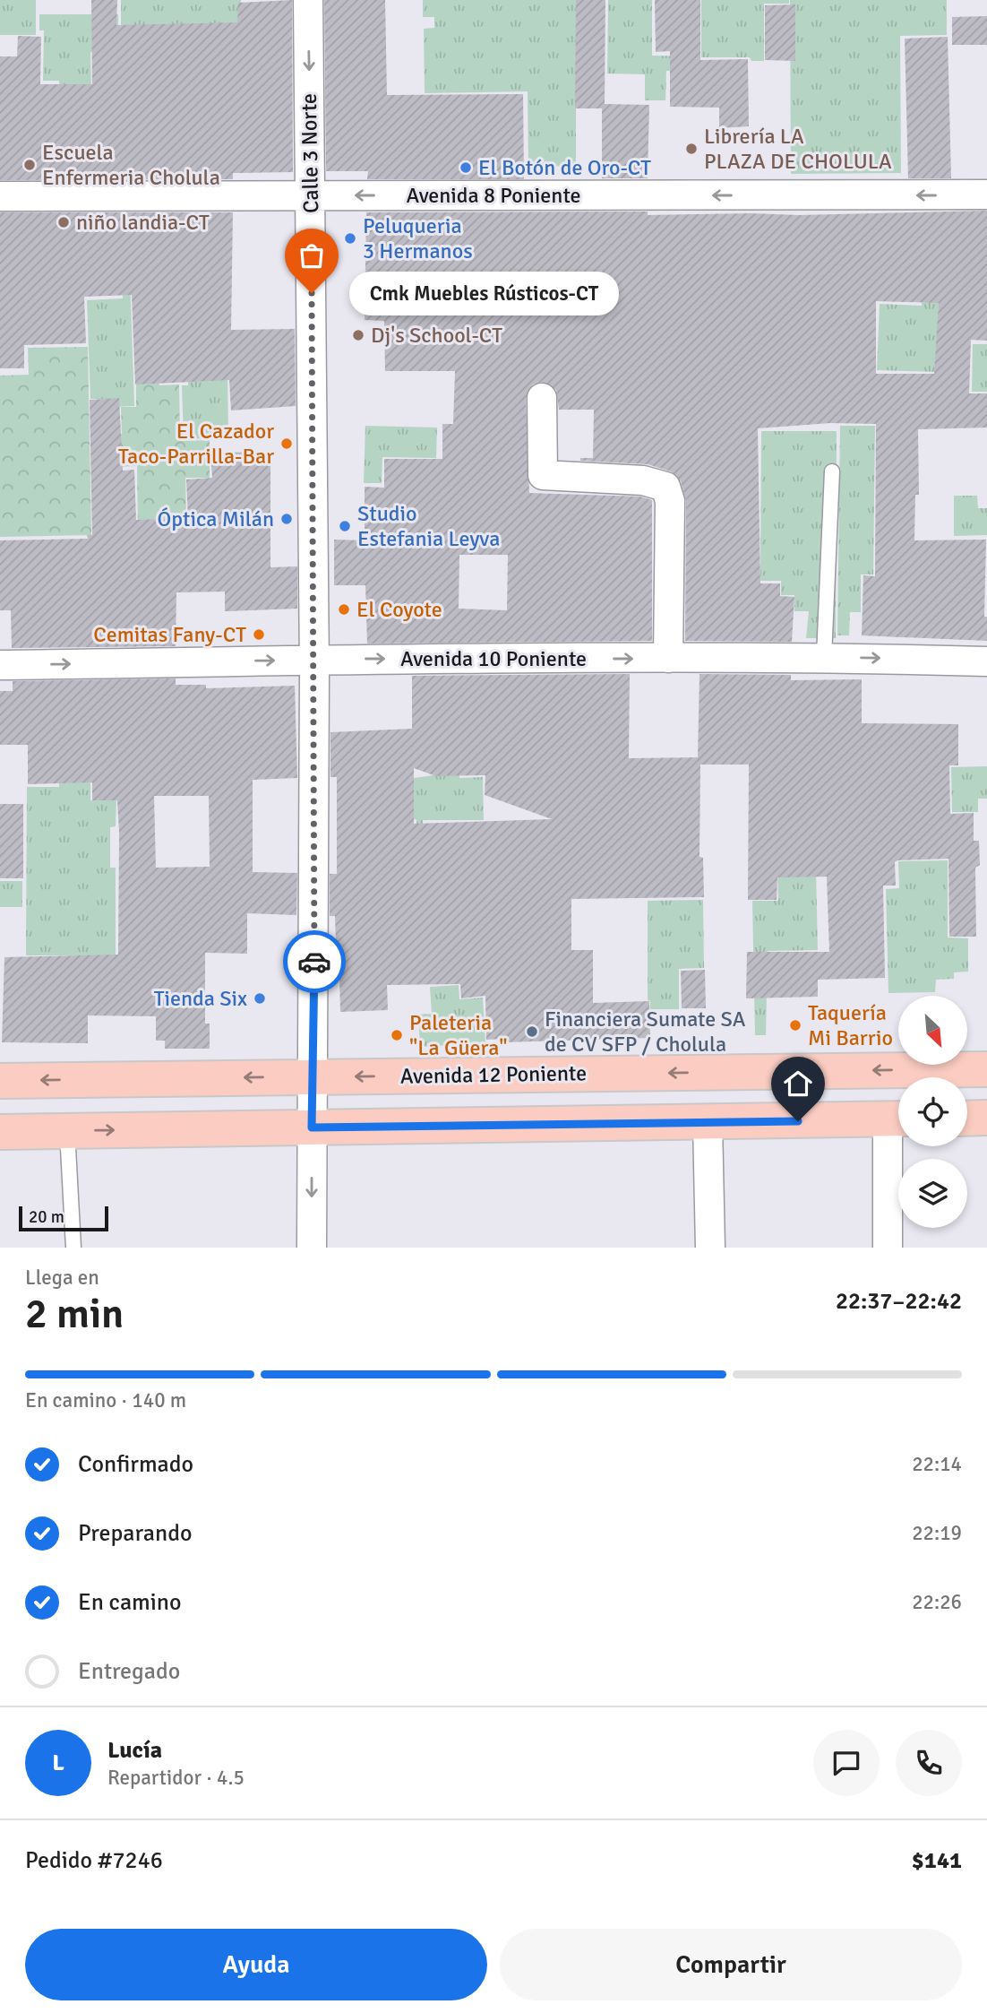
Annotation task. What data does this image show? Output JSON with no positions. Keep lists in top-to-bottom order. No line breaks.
{"streets":{"main road":["Avenida 12 Poniente"],"street":["Calle 3 Norte","Avenida 8 Poniente","Avenida 10 Poniente"]},"crossings":[["Calle 3 Norte","Avenida 8 Poniente"],["Calle 3 Norte","Avenida 10 Poniente"],["Calle 3 Norte","Avenida 12 Poniente"]],"one_way":["Avenida 8 Poniente","Avenida 10 Poniente"],"places":["Librería LA PLAZA DE CHOLULA","Escuela Enfermeria Cholula","El Botón de Oro-CT","niño landia-CT","Peluqueria 3 Hermanos","Cmk Muebles Rústicos-CT","Dj's School-CT","El Cazador Taco-Parrilla-Bar","Óptica Milán","Studio Estefania Leyva","El Coyote","Cemitas Fany-CT","Tienda Six","Taquería Mi Barrio","Financiera Sumate SA de CV SFP / Cholula","Paleteria \"La Güera\""],"scale_bar":"20 m","north":"bottom right","page":{"bubble":"Cmk Muebles Rústicos-CT","scale":"20 m","heading":["2 min","Llega en","22:37–22:42"],"panel":["Lucía","Repartidor · 4.5","Pedido #7246","$141"],"bar":"En camino · 140 m","list":[["Confirmado","22:14"],["Preparando","22:19"],["En camino","22:26"],"Entregado"],"round":"L","buttons":["Ayuda","Compartir"]}}
